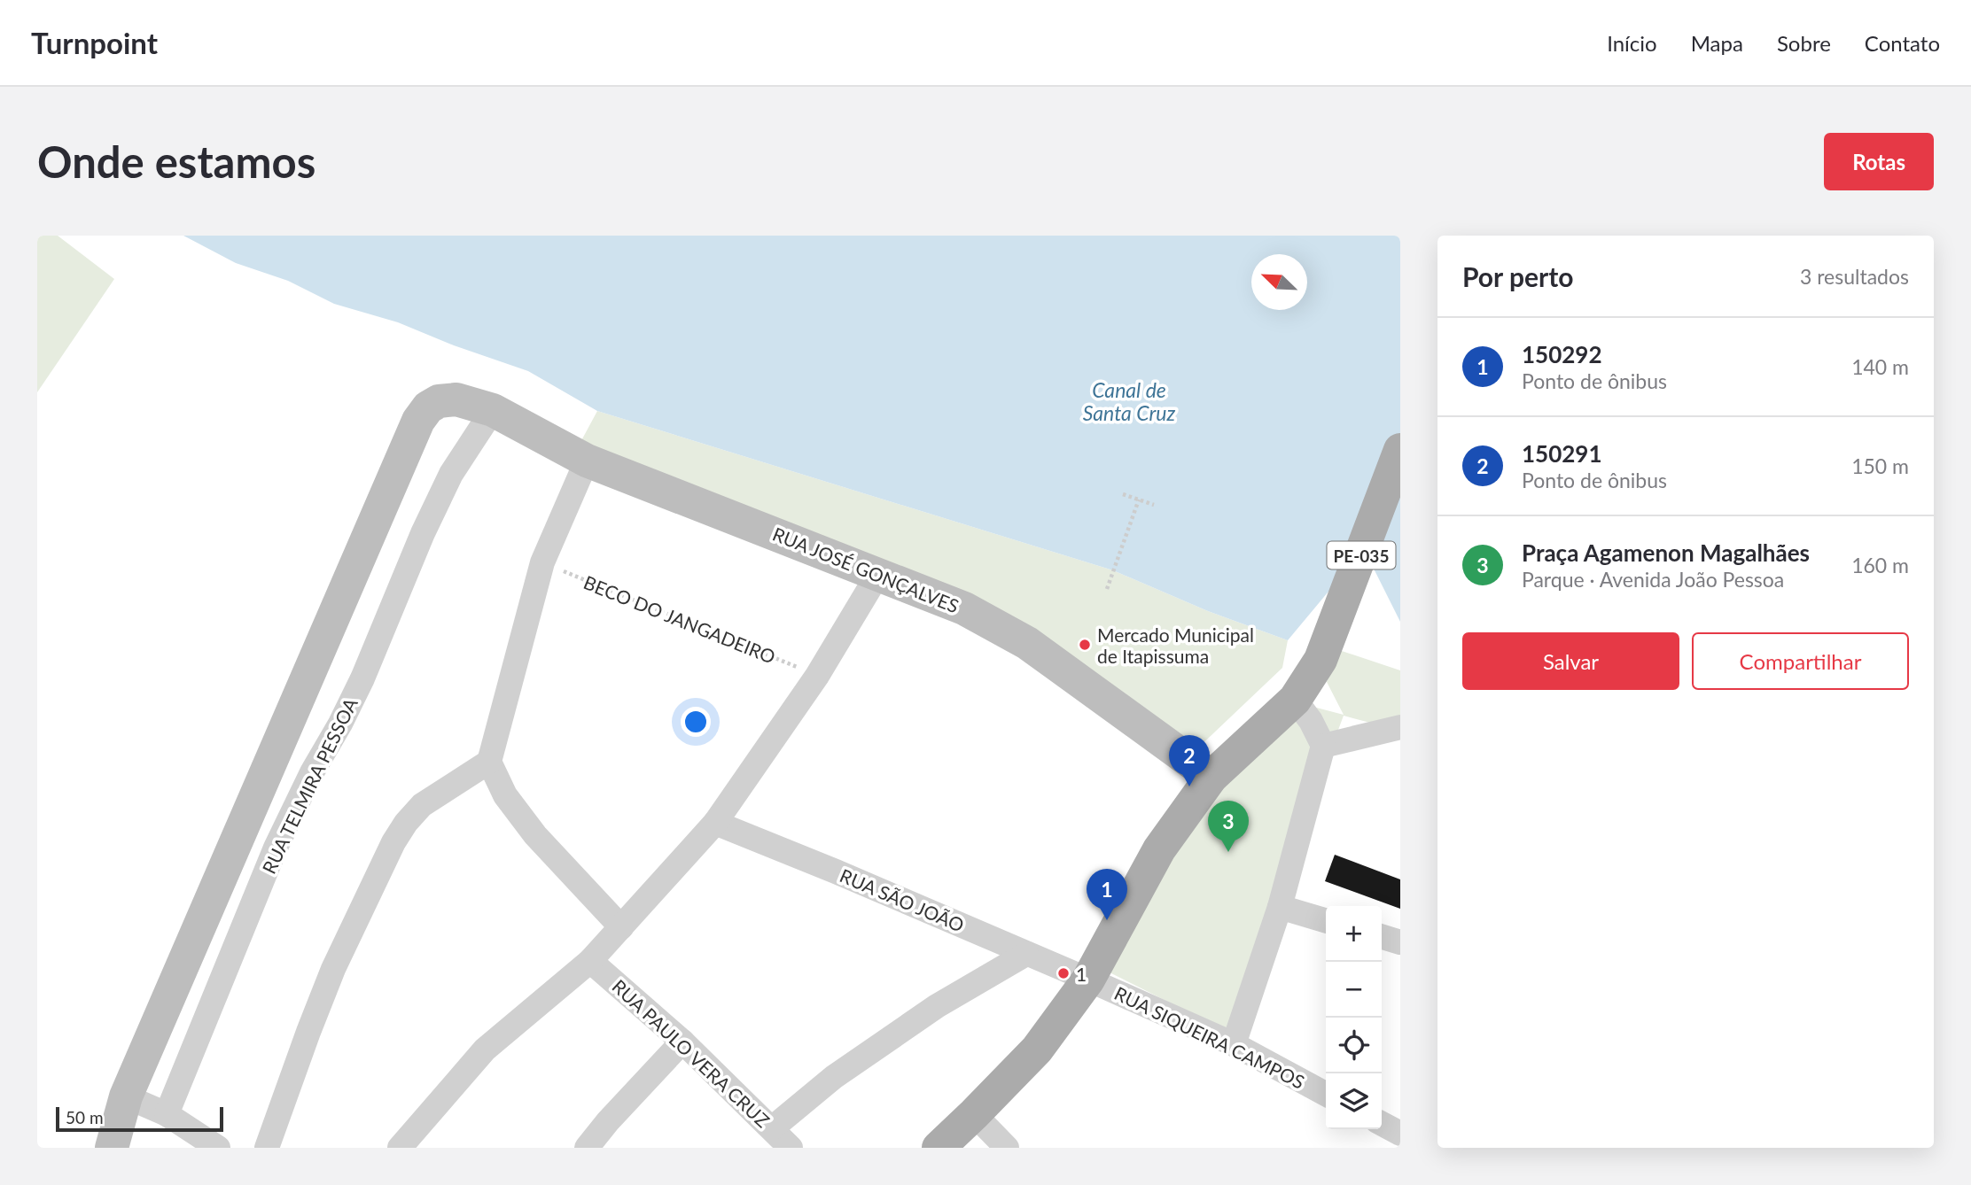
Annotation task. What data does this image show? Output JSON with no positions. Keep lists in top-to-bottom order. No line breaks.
{"streets":{"main road":["PE-035"],"street":["RUA JOSÉ GONÇALVES","RUA TELMIRA PESSOA","RUA SÃO JOÃO","RUA SIQUEIRA CAMPOS","RUA PAULO VERA CRUZ"],"path":["BECO DO JANGADEIRO"]},"crossings":[["PE-035","RUA JOSÉ GONÇALVES"],["PE-035","RUA SÃO JOÃO"],["PE-035","RUA SIQUEIRA CAMPOS"],["RUA JOSÉ GONÇALVES","RUA TELMIRA PESSOA"],["RUA SÃO JOÃO","RUA SIQUEIRA CAMPOS"]],"water":["Canal de Santa Cruz"],"places":["Mercado Municipal de Itapissuma","1"],"scale_bar":"50 m","north":"top left","page":{"header":"Turnpoint","nav":["Início","Mapa","Sobre","Contato"],"buttons":["Rotas",["Salvar","Compartilhar"]],"title":"Onde estamos","heading":["Por perto","3 resultados"],"list":[{"mark":"1","name":"150292","note":"Ponto de ônibus","value":"140 m"},{"mark":"2","name":"150291","note":"Ponto de ônibus","value":"150 m"},{"mark":"3","name":"Praça Agamenon Magalhães","note":"Parque · Avenida João Pessoa","value":"160 m"}],"pins":["2","3","1"],"map_buttons":["+","−"],"scale":"50 m"}}
